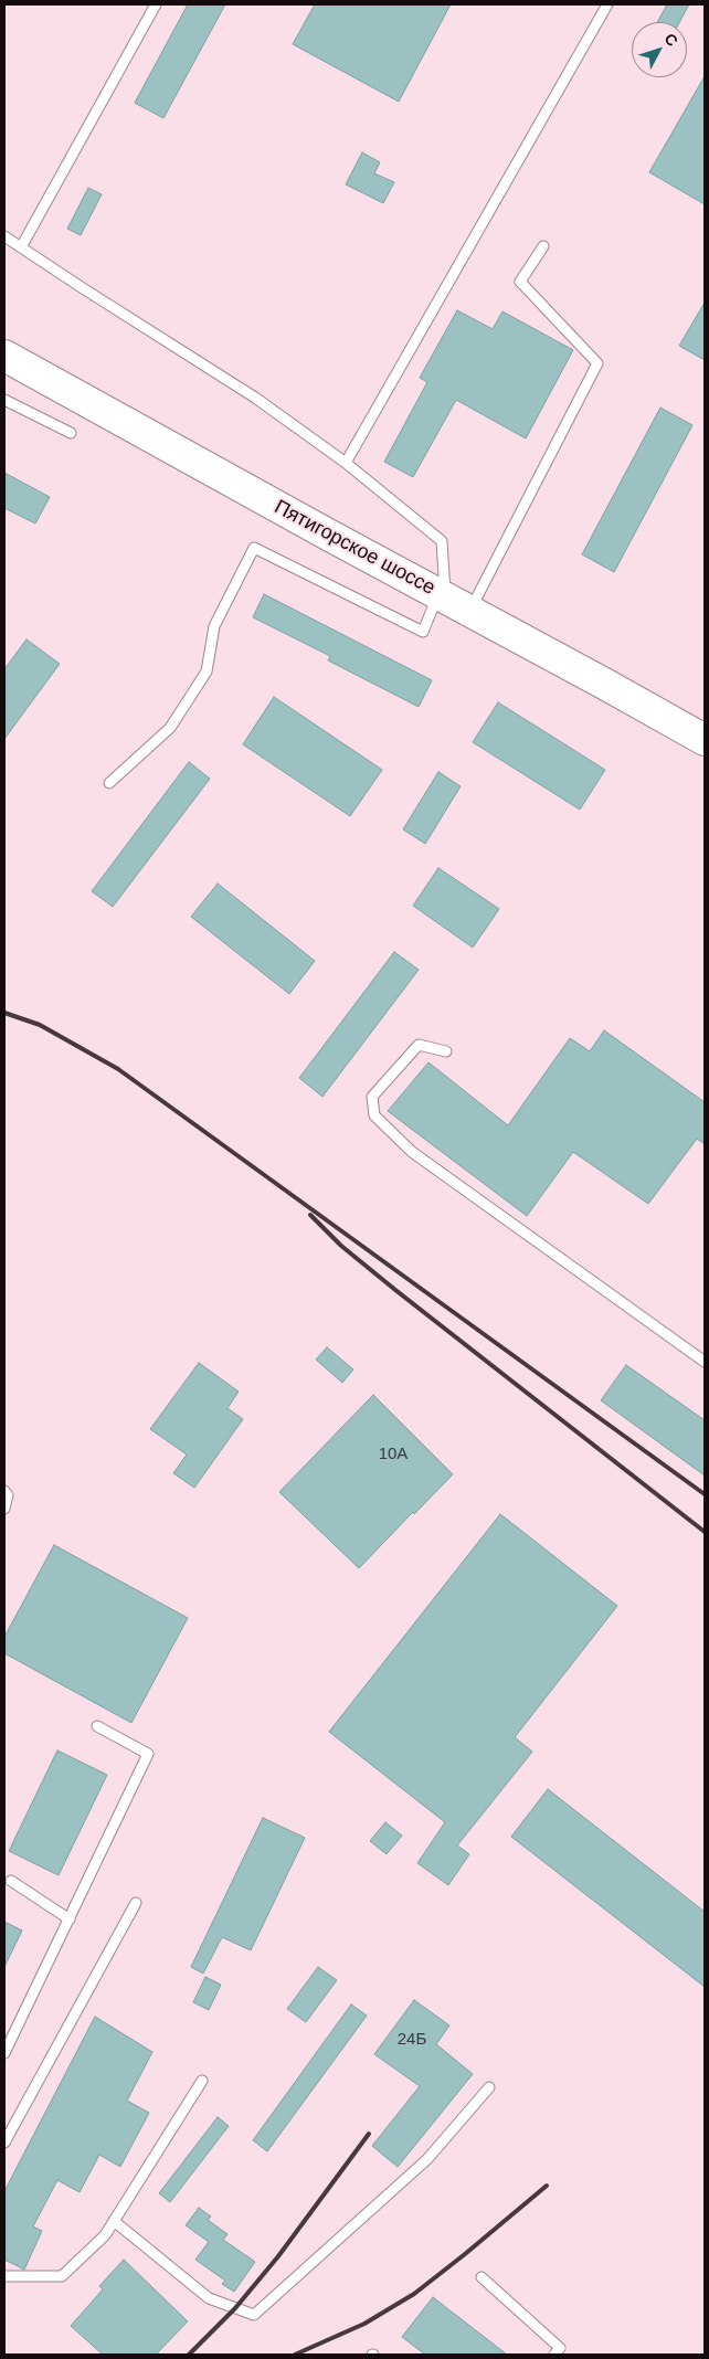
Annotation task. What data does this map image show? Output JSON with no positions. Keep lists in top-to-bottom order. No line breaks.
{"streets":{"main road":["Пятигорское шоссе"]},"house_numbers":["10А","24Б"],"north":"top right"}
